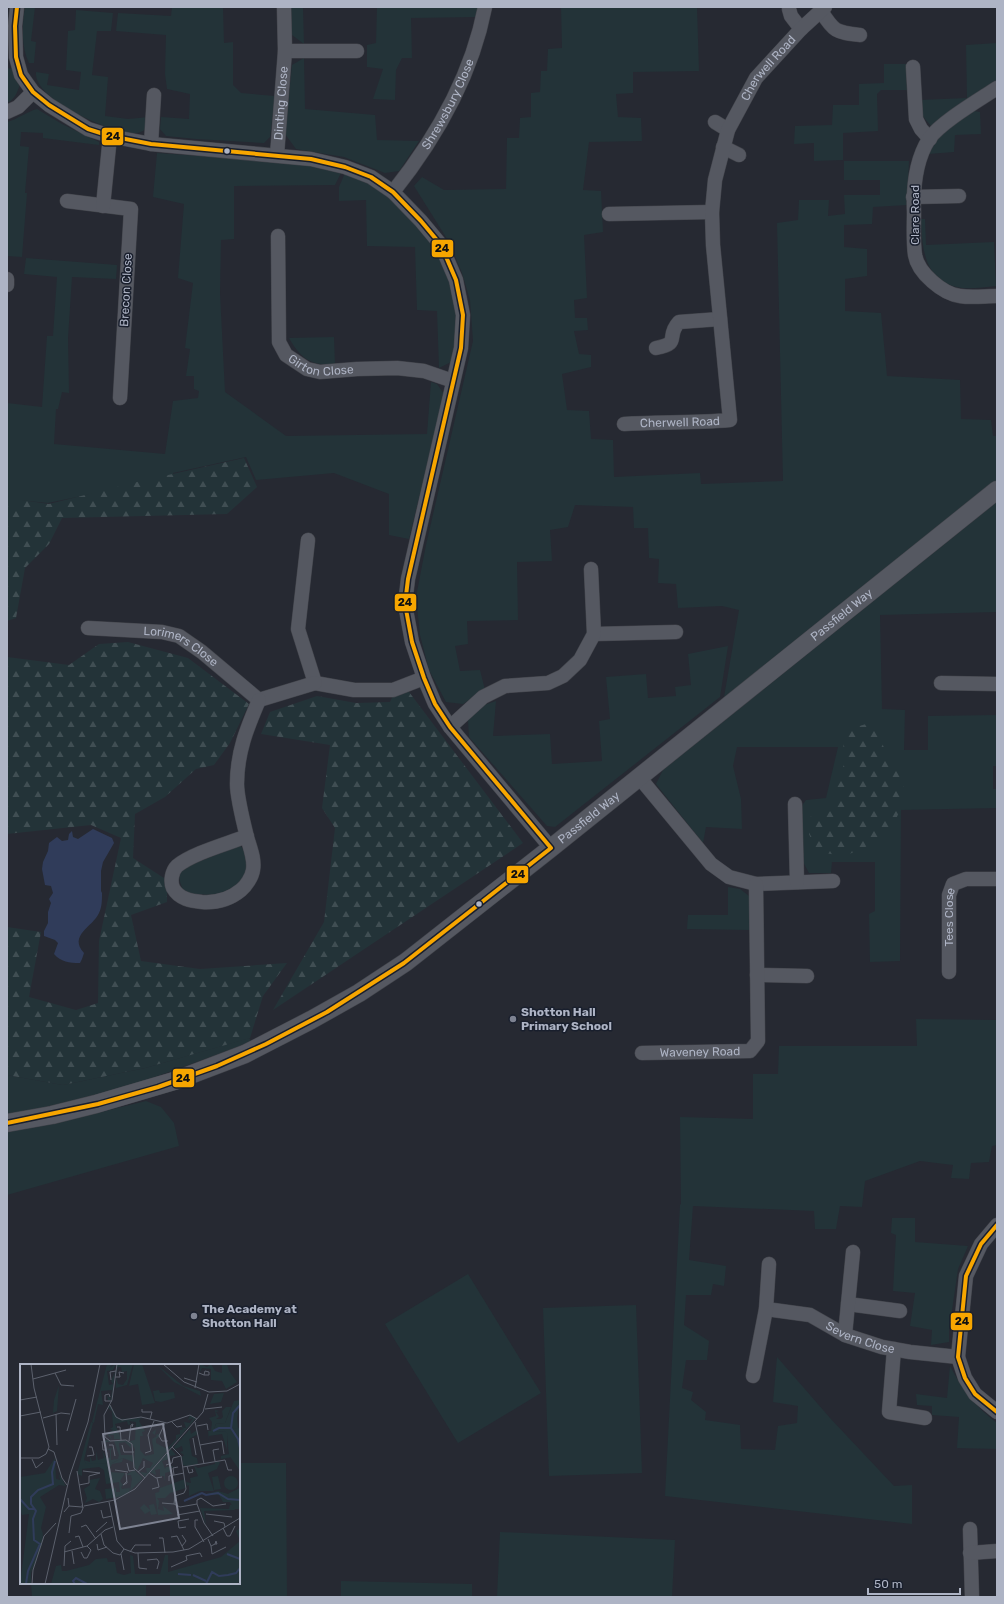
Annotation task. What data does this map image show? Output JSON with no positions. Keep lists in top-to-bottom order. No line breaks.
{"streets":{"street":["Cherwell Road","Dinting Close","Shrewsbury Close","Clare Road","Brecon Close","Girton Close","Passfield Way","Lorimers Close","Tees Close","Waveney Road","Severn Close"]},"places":["Shotton Hall Primary School","The Academy at Shotton Hall"],"lines":["transit line 24"],"scale_bar":"50 m"}
